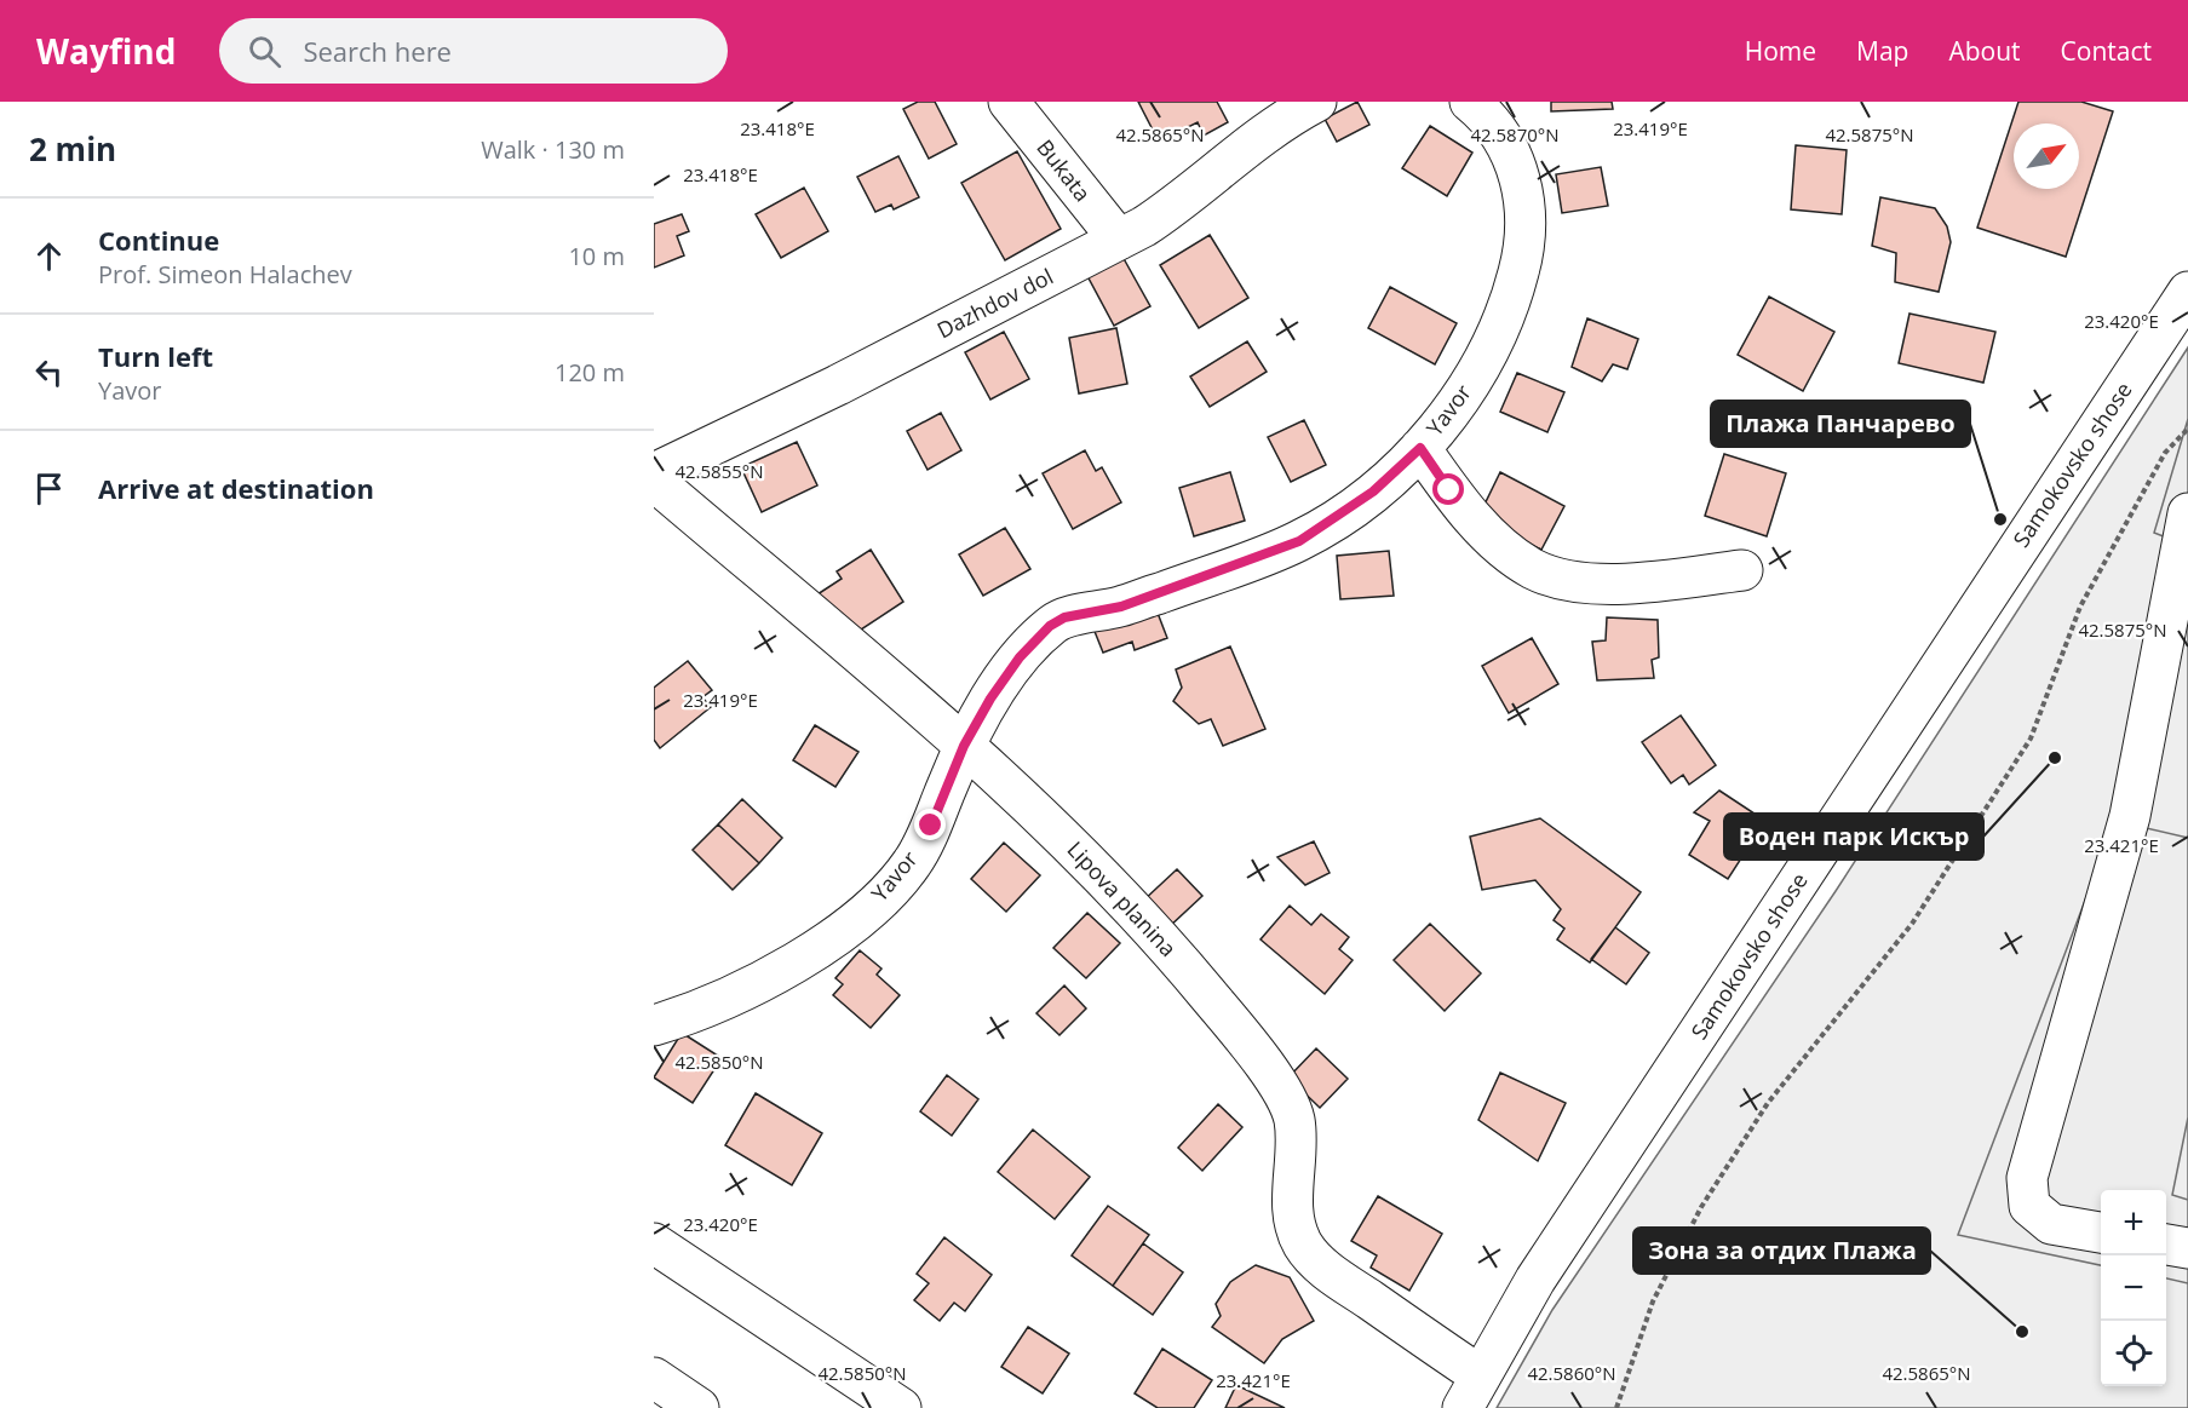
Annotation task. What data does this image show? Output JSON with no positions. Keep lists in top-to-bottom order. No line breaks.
{"streets":{"street":["Bukata","Dazhdov dol","Yavor","Samokovsko shose","Lipova planina"]},"crossings":[["Bukata","Dazhdov dol"],["Yavor","Lipova planina"],["Samokovsko shose","Lipova planina"]],"places":["Плажа Панчарево","Воден парк Искър","Зона за отдих Плажа"],"north":"top right","page":{"header":"Wayfind","search":"Search here","nav":["Home","Map","About","Contact"],"heading":["2 min","Walk · 130 m"],"list":[["Continue","Prof. Simeon Halachev","10 m"],["Turn left","Yavor","120 m"],"Arrive at destination"],"map_buttons":["+","−"]},"coordinates":["23.418°E","23.419°E","42.5865°N","42.5870°N","42.5875°N","23.420°E","42.5855°N","23.421°E","42.5850°N","42.5860°N"]}
